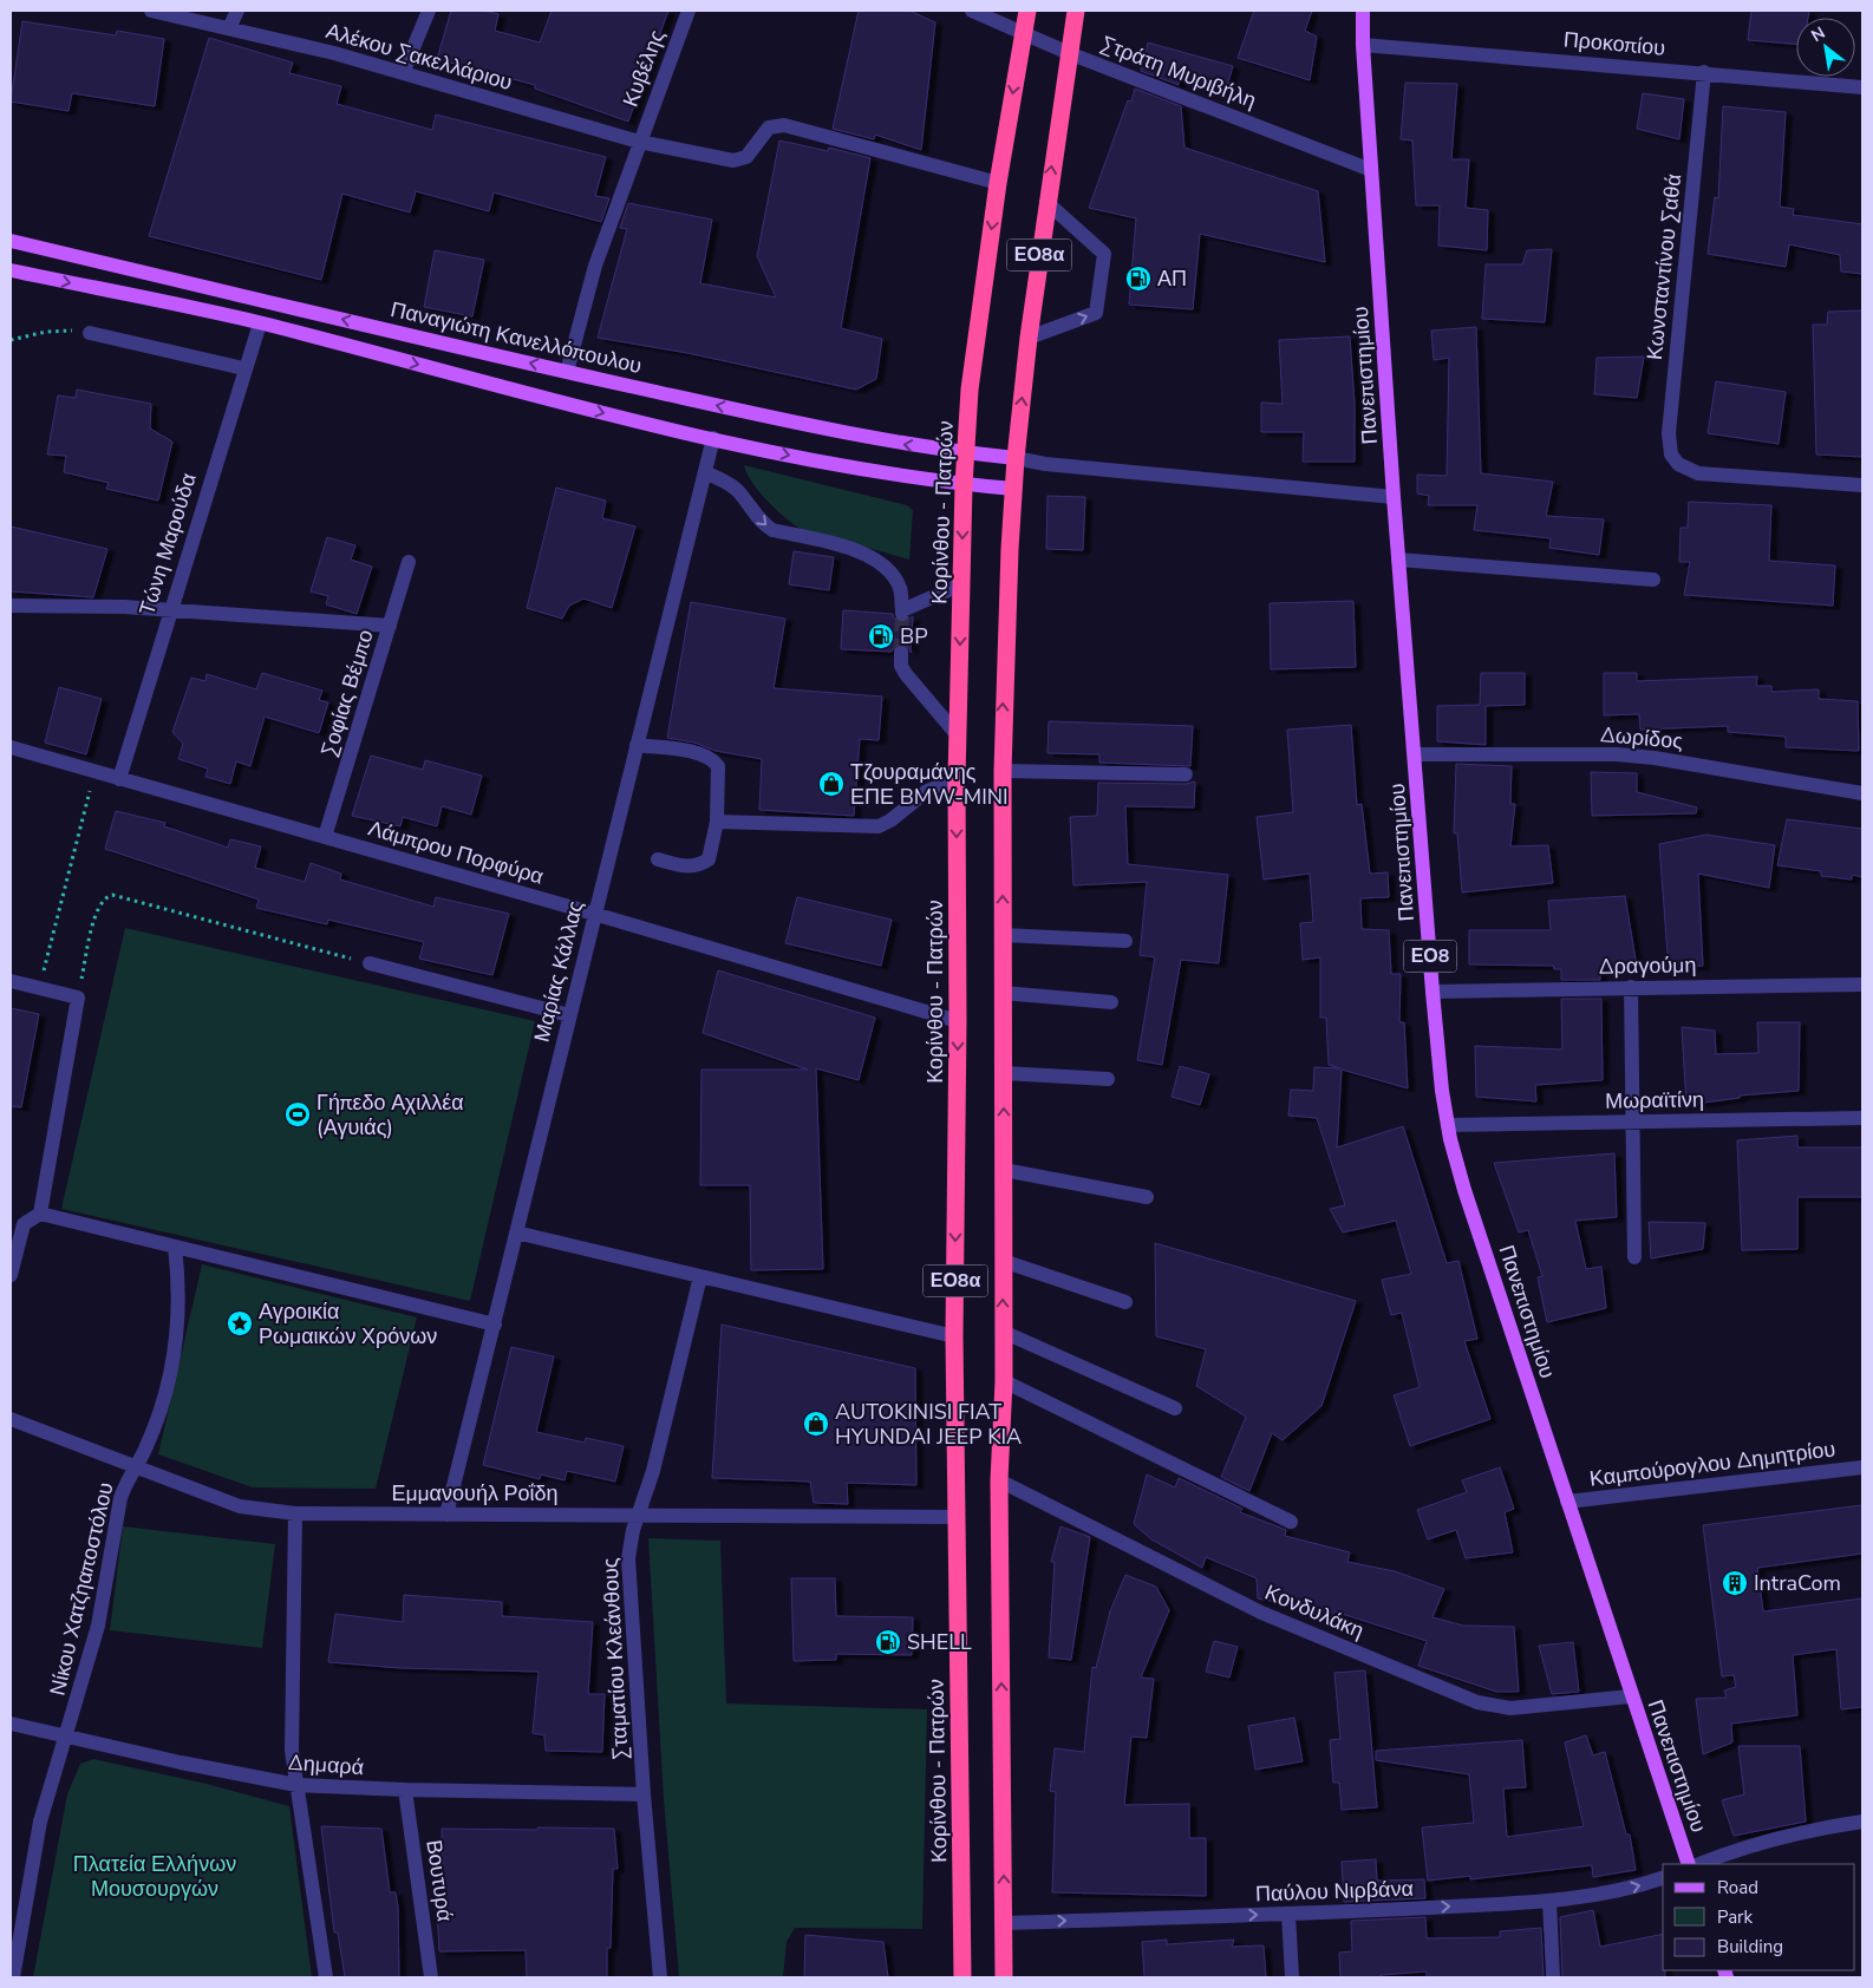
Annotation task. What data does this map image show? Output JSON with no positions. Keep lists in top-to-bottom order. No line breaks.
{"streets":{"highway":["ΕΟ8α","Κορίνθου - Πατρών"],"main road":["Παναγιώτη Κανελλόπουλου","Πανεπιστημίου","ΕΟ8"],"street":["Προκοπίου","Αλέκου Σακελλάριου","Κυβέλης","Στράτη Μυριβήλη","Κωνσταντίνου Σαθά","Τώνη Μαρούδα","Σοφίας Βέμπο","Δωρίδος","Λάμπρου Πορφύρα","Δραγούμη","Μαρίας Κάλλας","Μωραϊτίνη","Καμπούρογλου Δημητρίου","Εμμανουήλ Ροΐδη","Νίκου Χατζηαποστόλου","Κονδυλάκη","Σταματίου Κλεάνθους","Δημαρά","Βουτυρά","Παύλου Νιρβάνα"]},"crossings":[["Προκοπίου","Κωνσταντίνου Σαθά"],["Προκοπίου","Πανεπιστημίου"],["Αλέκου Σακελλάριου","Κυβέλης"],["Αλέκου Σακελλάριου","Κορίνθου - Πατρών"],["Κυβέλης","Παναγιώτη Κανελλόπουλου"],["Στράτη Μυριβήλη","ΕΟ8α"],["Στράτη Μυριβήλη","Πανεπιστημίου"],["Στράτη Μυριβήλη","Κορίνθου - Πατρών"],["ΕΟ8α","Παναγιώτη Κανελλόπουλου"],["ΕΟ8α","Κονδυλάκη"],["ΕΟ8α","Παύλου Νιρβάνα"],["Παναγιώτη Κανελλόπουλου","Κορίνθου - Πατρών"],["Πανεπιστημίου","Δωρίδος"],["Πανεπιστημίου","Δραγούμη"],["Πανεπιστημίου","Μωραϊτίνη"],["Πανεπιστημίου","Καμπούρογλου Δημητρίου"],["Πανεπιστημίου","Κονδυλάκη"],["Κορίνθου - Πατρών","Λάμπρου Πορφύρα"],["Κορίνθου - Πατρών","Εμμανουήλ Ροΐδη"],["Τώνη Μαρούδα","Λάμπρου Πορφύρα"],["Σοφίας Βέμπο","Λάμπρου Πορφύρα"],["Λάμπρου Πορφύρα","Μαρίας Κάλλας"],["Μαρίας Κάλλας","Εμμανουήλ Ροΐδη"],["Εμμανουήλ Ροΐδη","Νίκου Χατζηαποστόλου"],["Εμμανουήλ Ροΐδη","Σταματίου Κλεάνθους"],["Νίκου Χατζηαποστόλου","Δημαρά"],["Σταματίου Κλεάνθους","Δημαρά"],["Δημαρά","Βουτυρά"]],"one_way":["Παύλου Νιρβάνα"],"parks":["Πλατεία Ελλήνων Μουσουργών"],"places":{"fuel station":["ΑΠ","BP","SHELL"],"shop":["Τζουραμάνης ΕΠΕ BMW-MINI","AUTOKINISI FIAT HYUNDAI JEEP KIA"],"sports":["Γήπεδο Αχιλλέα (Αγυιάς)"],"place":["Αγροικία Ρωμαικών Χρόνων"],"building":["IntraCom"]},"legend":["Road","Park","Building"],"north":"top left"}
